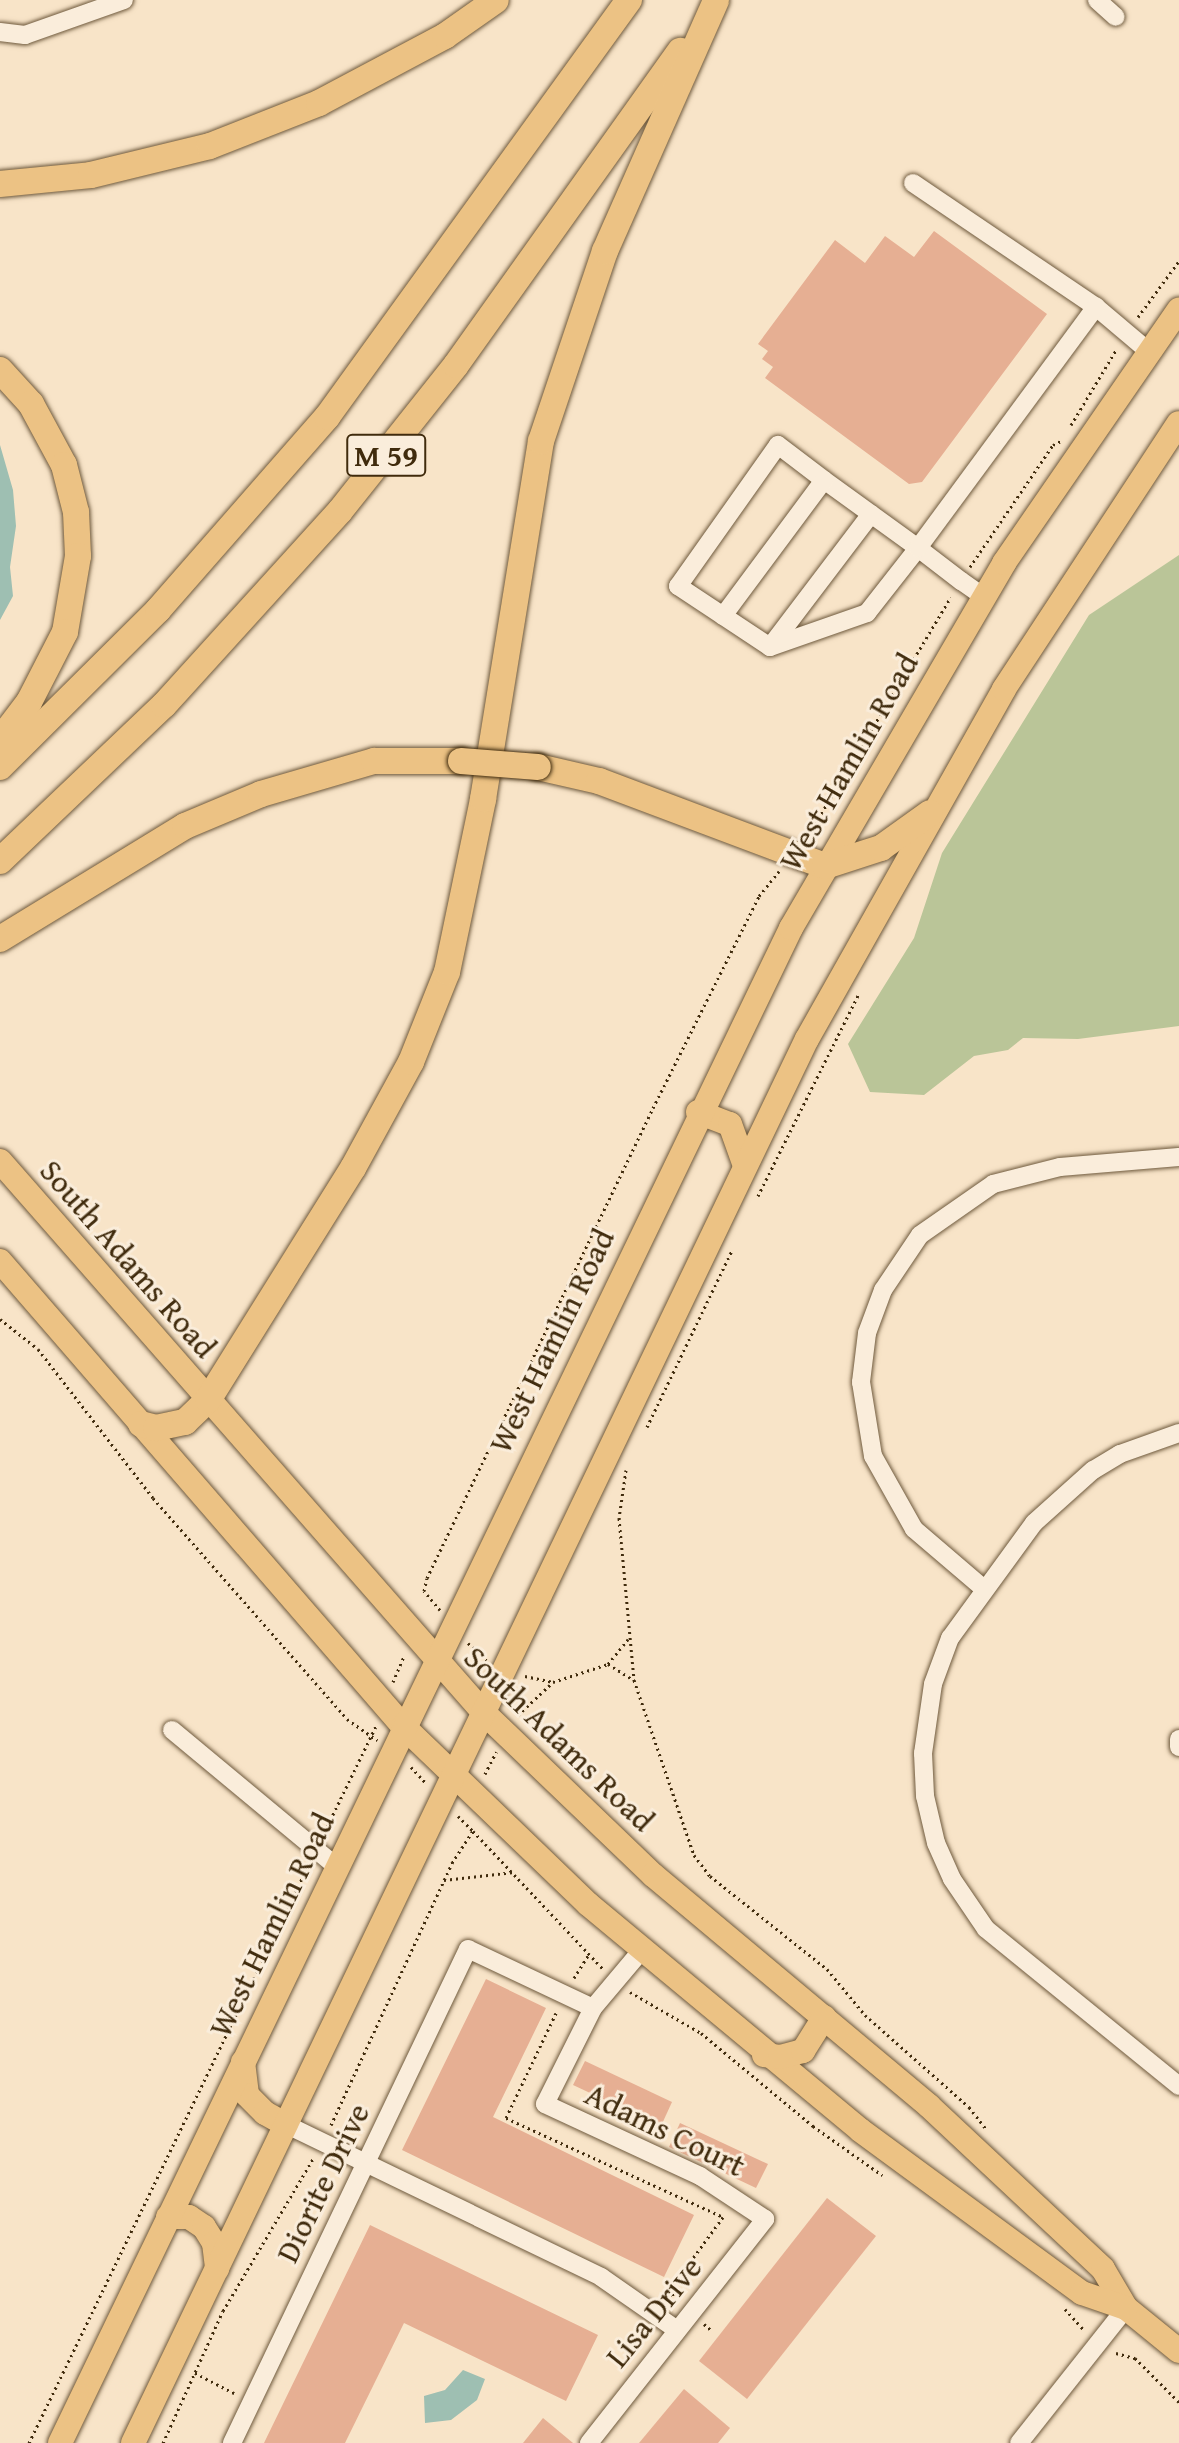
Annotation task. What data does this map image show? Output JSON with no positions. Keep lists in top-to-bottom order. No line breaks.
{"streets":{"highway":["M 59"],"main road":["West Hamlin Road","South Adams Road"],"street":["Adams Court","Diorite Drive","Lisa Drive"]},"crossings":[["West Hamlin Road","South Adams Road"],["South Adams Road","Adams Court"],["Adams Court","Diorite Drive"],["Adams Court","Lisa Drive"]]}
